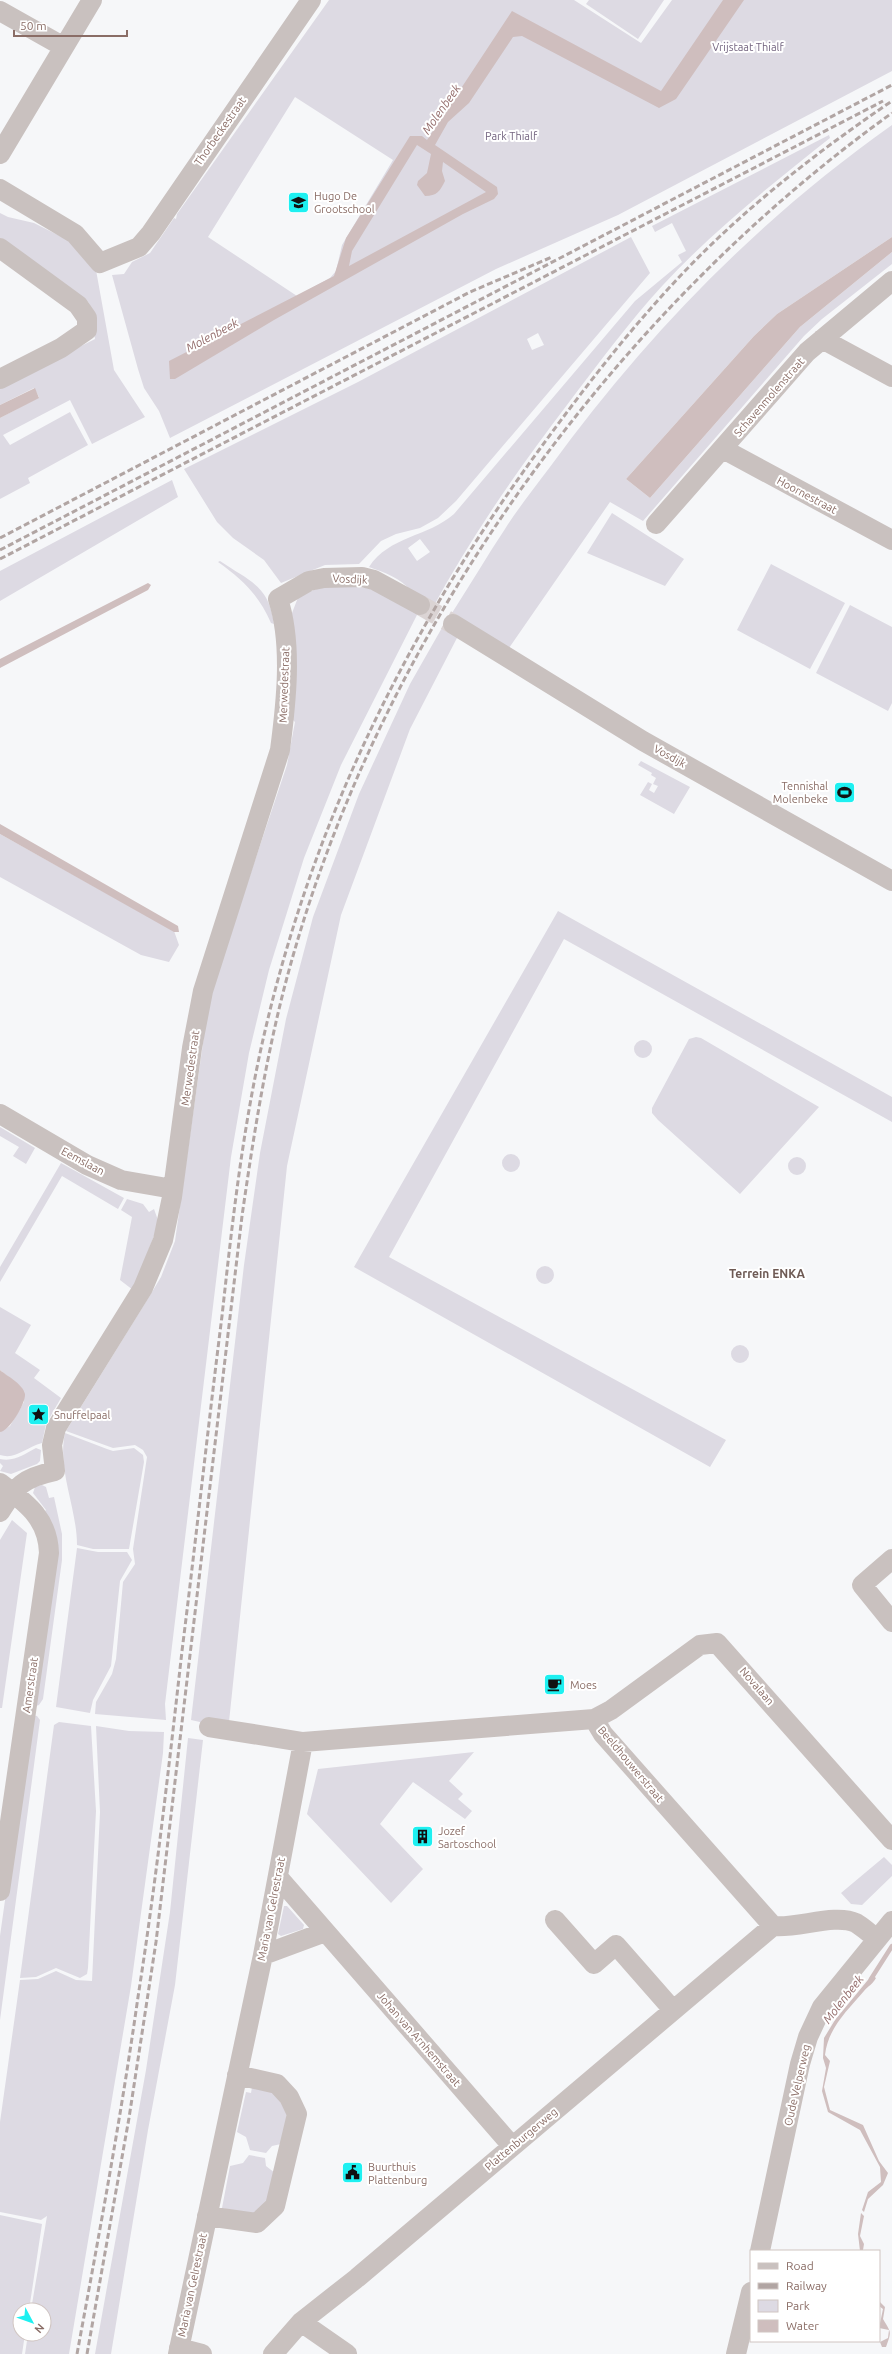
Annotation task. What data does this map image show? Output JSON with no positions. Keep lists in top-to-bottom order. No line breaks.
{"streets":{"street":["Thorbeckestraat","Schavenmolenstraat","Hoornestraat","Vosdijk","Merwedestraat","Eemslaan","Amerstraat","Novalaan","Beeldhouwerstraat","Maria van Gelrestraat","Johan van Arnhemstraat","Oude Velperweg","Plattenburgerweg"]},"crossings":[["Schavenmolenstraat","Hoornestraat"],["Vosdijk","Merwedestraat"],["Merwedestraat","Eemslaan"],["Merwedestraat","Amerstraat"],["Novalaan","Beeldhouwerstraat"],["Beeldhouwerstraat","Maria van Gelrestraat"],["Beeldhouwerstraat","Plattenburgerweg"],["Maria van Gelrestraat","Johan van Arnhemstraat"],["Johan van Arnhemstraat","Plattenburgerweg"]],"districts":["Terrein ENKA"],"water":["Molenbeek"],"parks":["Vrijstaat Thialf","Park Thialf"],"places":{"school or university":["Hugo De Grootschool"],"sports":["Tennishal Molenbeke"],"place":["Snuffelpaal"],"cafe":["Moes"],"building":["Jozef Sartoschool"],"public building":["Buurthuis Plattenburg"]},"legend":["Road","Railway","Park","Water"],"scale_bar":"50 m","north":"bottom right"}
